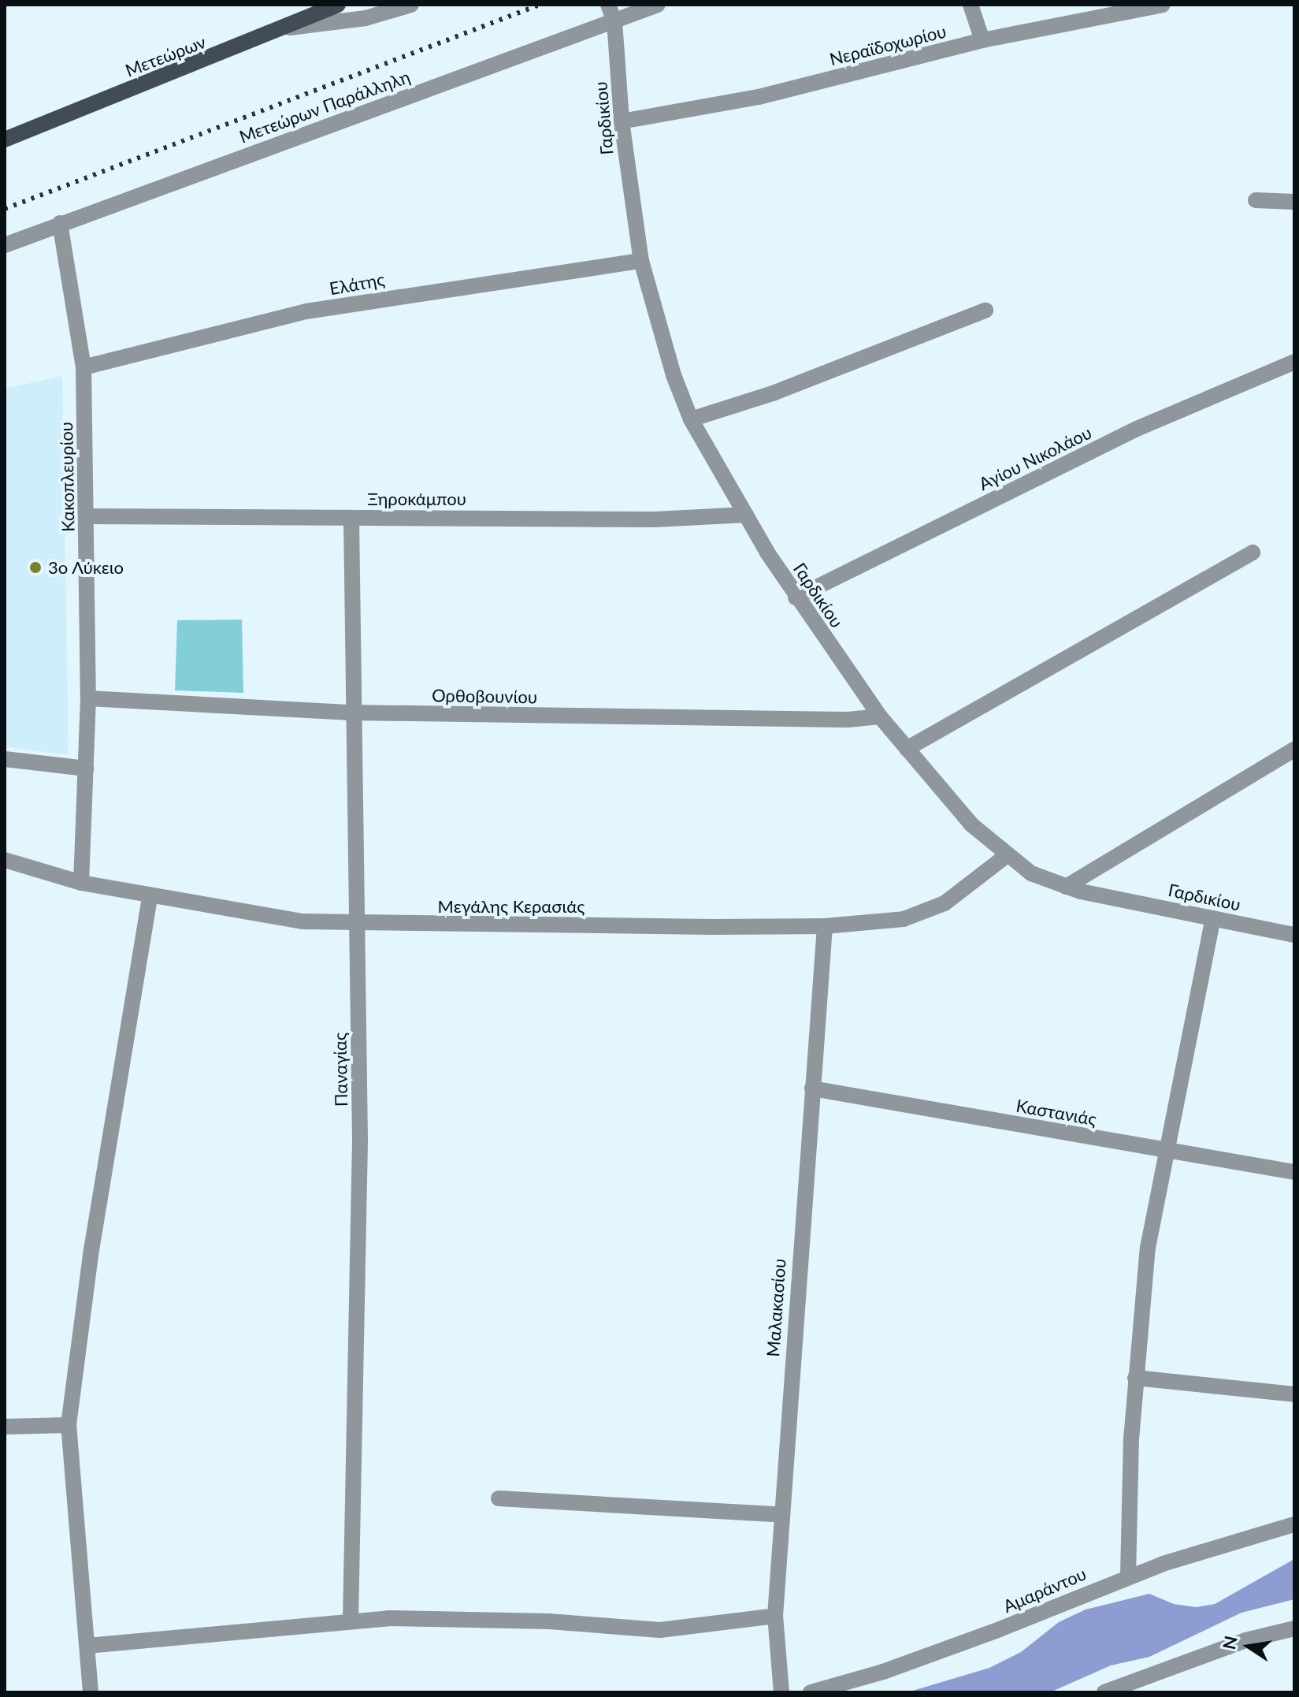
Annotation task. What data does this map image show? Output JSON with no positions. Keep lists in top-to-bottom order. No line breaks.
{"streets":{"main road":["Μετεώρων"],"street":["Νεραϊδοχωρίου","Μετεώρων Παράλληλη","Γαρδικίου","Ελάτης","Αγίου Νικολάου","Κακοπλευρίου","Ξηροκάμπου","Ορθοβουνίου","Μεγάλης Κερασιάς","Παναγίας","Καστανιάς","Μαλακασίου","Αμαράντου"]},"crossings":[["Νεραϊδοχωρίου","Γαρδικίου"],["Μετεώρων Παράλληλη","Γαρδικίου"],["Μετεώρων Παράλληλη","Κακοπλευρίου"],["Γαρδικίου","Ελάτης"],["Γαρδικίου","Αγίου Νικολάου"],["Γαρδικίου","Ξηροκάμπου"],["Γαρδικίου","Ορθοβουνίου"],["Γαρδικίου","Μεγάλης Κερασιάς"],["Ελάτης","Κακοπλευρίου"],["Κακοπλευρίου","Ξηροκάμπου"],["Κακοπλευρίου","Ορθοβουνίου"],["Κακοπλευρίου","Μεγάλης Κερασιάς"],["Ξηροκάμπου","Παναγίας"],["Ορθοβουνίου","Παναγίας"],["Μεγάλης Κερασιάς","Παναγίας"],["Μεγάλης Κερασιάς","Μαλακασίου"],["Καστανιάς","Μαλακασίου"]],"places":["3ο Λύκειο"],"north":"left"}
